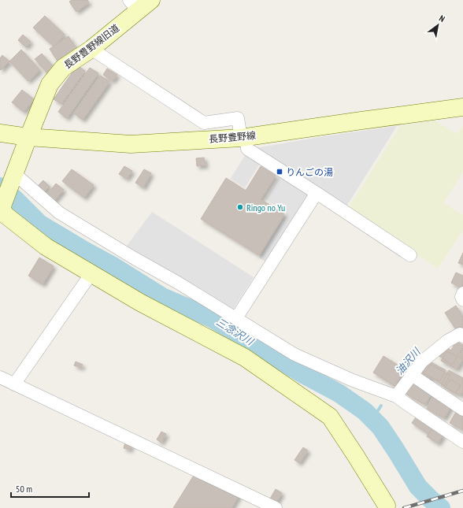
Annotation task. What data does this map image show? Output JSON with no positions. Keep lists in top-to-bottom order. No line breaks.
{"streets":{"street":["長野豊野線旧道","長野豊野線"]},"crossings":[["長野豊野線旧道","長野豊野線"]],"water":["三念沢川","油沢川"],"places":{"transit":["りんごの湯"],"other":["Ringo no Yu"]},"scale_bar":"50 m","north":"top right"}
